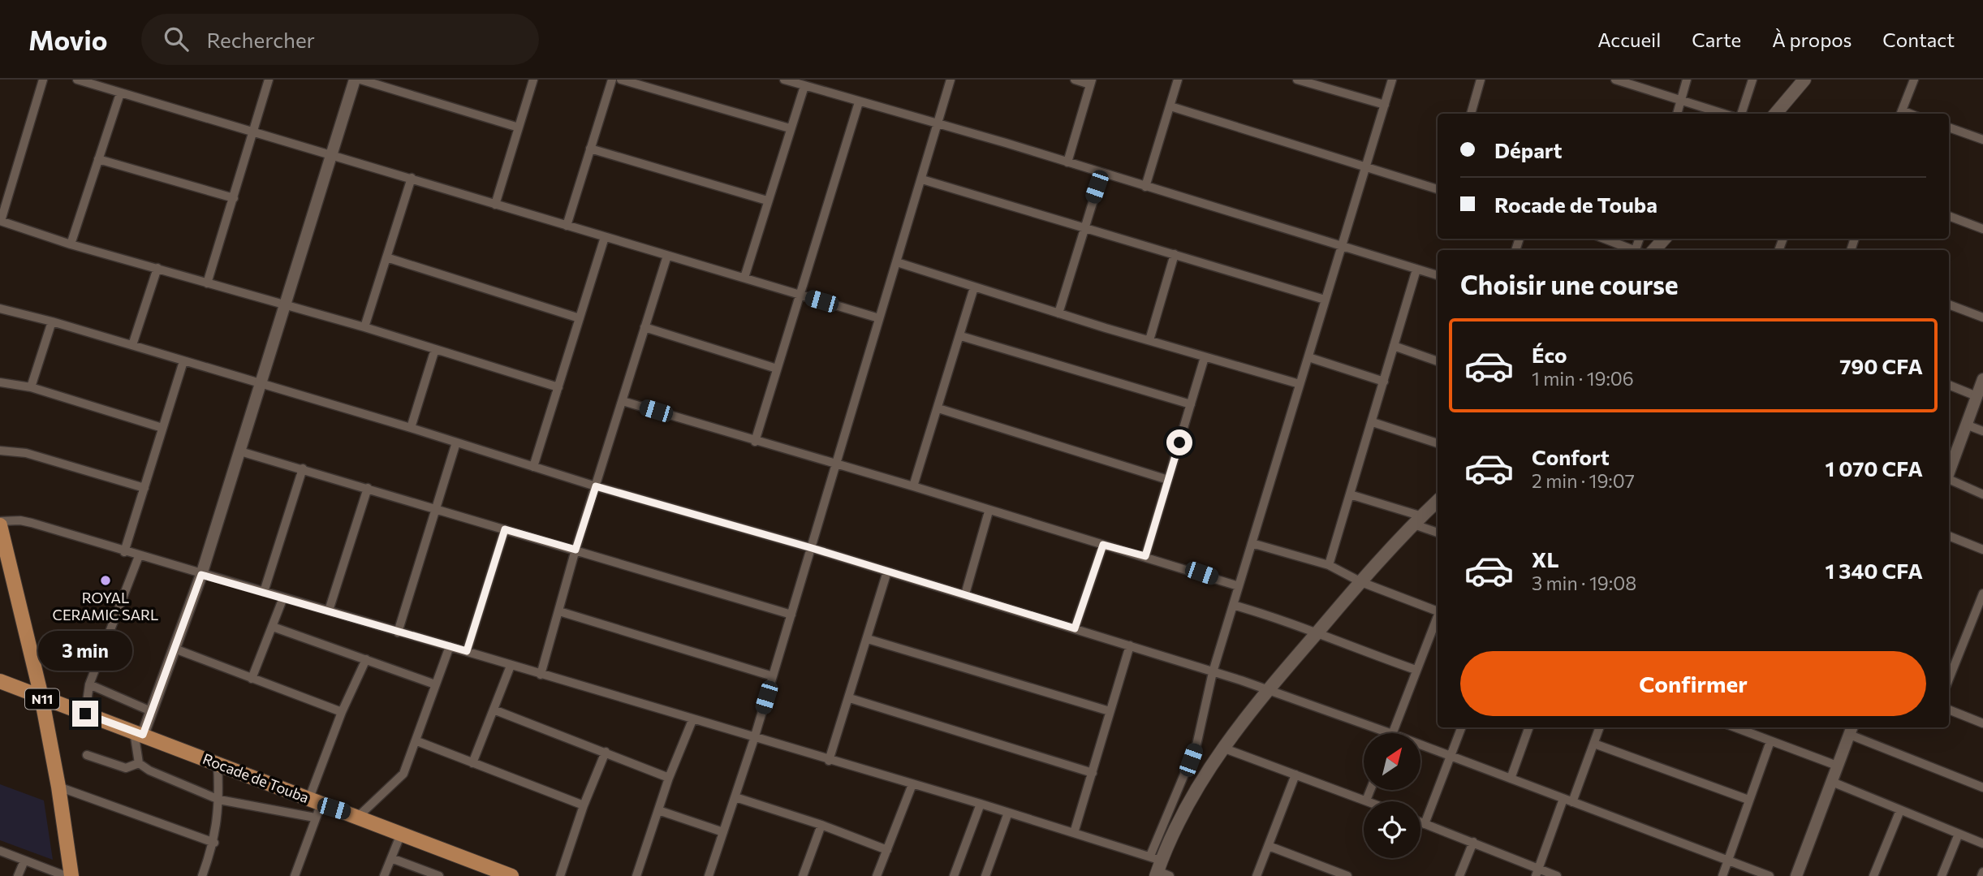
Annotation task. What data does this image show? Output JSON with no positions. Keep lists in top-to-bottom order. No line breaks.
{"streets":{"main road":["N11","Rocade de Touba"]},"crossings":[["N11","Rocade de Touba"]],"places":["ROYAL CERAMIC SARL"],"north":"top right","page":{"header":"Movio","search":"Rechercher","nav":["Accueil","Carte","À propos","Contact"],"banner":["Départ","Rocade de Touba"],"heading":"Choisir une course","list":[{"name":"Éco","note":"1 min · 19:06","value":"790 CFA"},{"name":"Confort","note":"2 min · 19:07","value":"1 070 CFA"},{"name":"XL","note":"3 min · 19:08","value":"1 340 CFA"}],"bubble":"3 min","buttons":"Confirmer"}}
